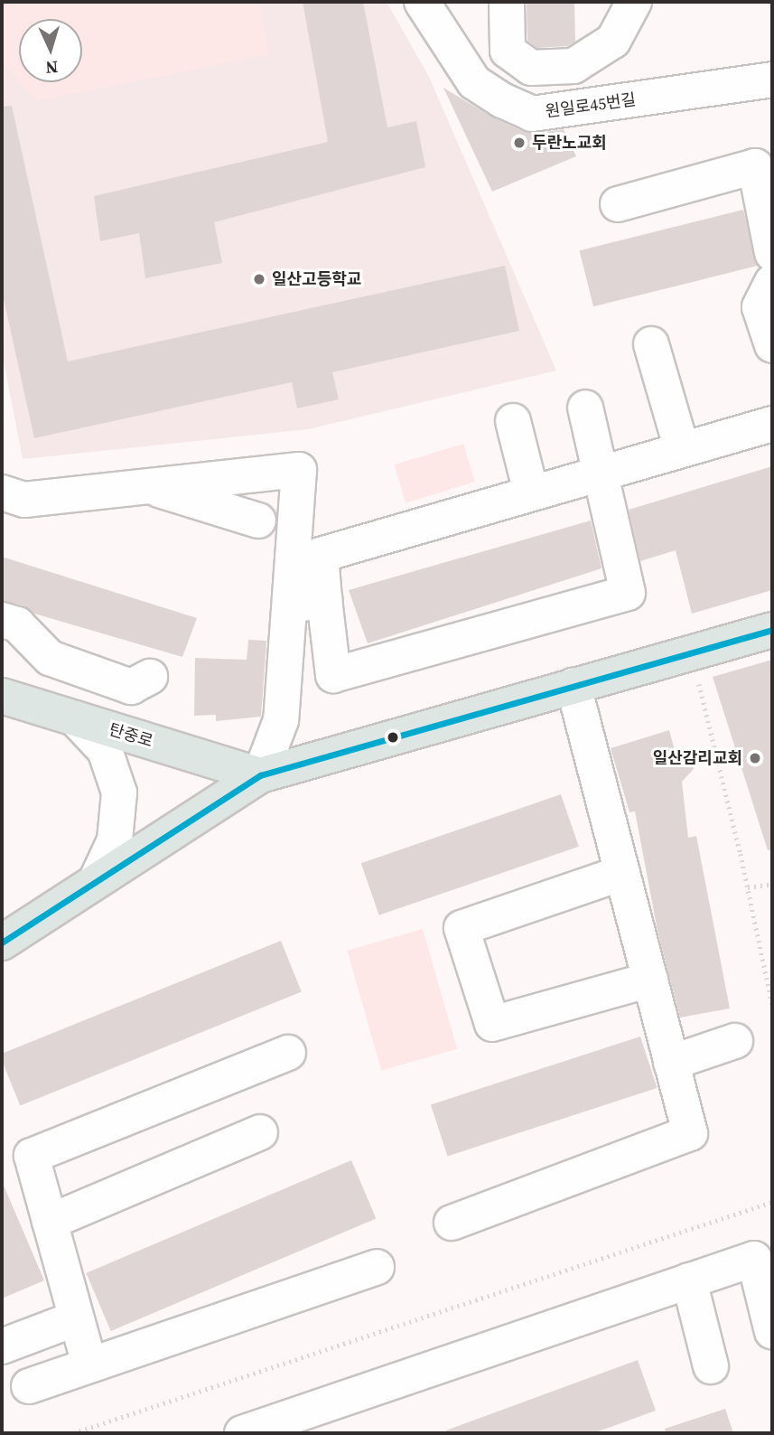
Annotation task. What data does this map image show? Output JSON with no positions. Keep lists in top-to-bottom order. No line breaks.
{"streets":{"main road":["탄중로"],"street":["원일로45번길"]},"places":["두란노교회","일산고등학교","일산감리교회"],"north":"bottom"}
